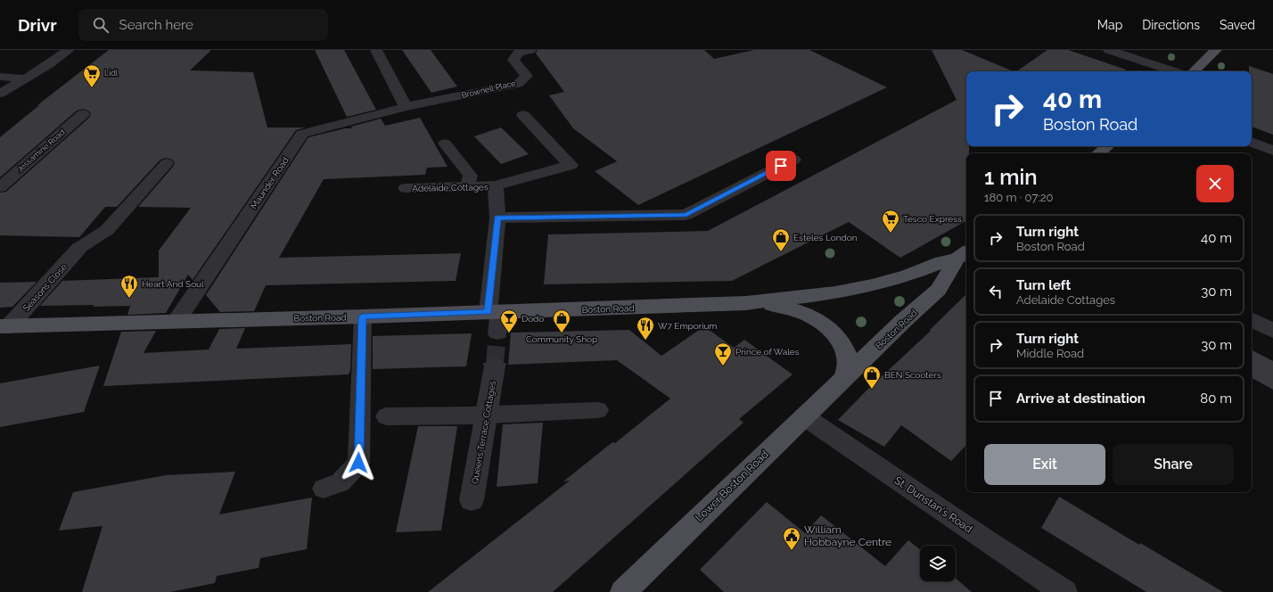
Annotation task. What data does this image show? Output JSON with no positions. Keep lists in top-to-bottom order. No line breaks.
{"streets":{"main road":["Boston Road","Lower Boston Road"],"street":["Brownell Place","Jessamine Road","Maunder Road","Adelaide Cottages","Seasons Close","Queens Terrace Cottages","St. Dunstan's Road"]},"crossings":[["Brownell Place","Maunder Road"],["Maunder Road","Boston Road"],["Adelaide Cottages","Boston Road"],["Seasons Close","Boston Road"],["Boston Road","Lower Boston Road"],["Lower Boston Road","St. Dunstan's Road"]],"places":{"supermarket":["Lidl","Tesco Express"],"shop":["Esteles London","Community Shop","BEN Scooters"],"restaurant":["Heart And Soul","W7 Emporium"],"bar":["Dodo","Prince of Wales"],"public building":["William Hobbayne Centre"]},"page":{"header":"Drivr","search":"Search here","nav":["Map","Directions","Saved"],"turn":["40 m","Boston Road"],"heading":["1 min","180 m · 07:20"],"list":[{"name":"Turn right","note":"Boston Road","value":"40 m"},{"name":"Turn left","note":"Adelaide Cottages","value":"30 m"},{"name":"Turn right","note":"Middle Road","value":"30 m"},{"name":"Arrive at destination","value":"80 m"}],"buttons":["Exit","Share"]}}
